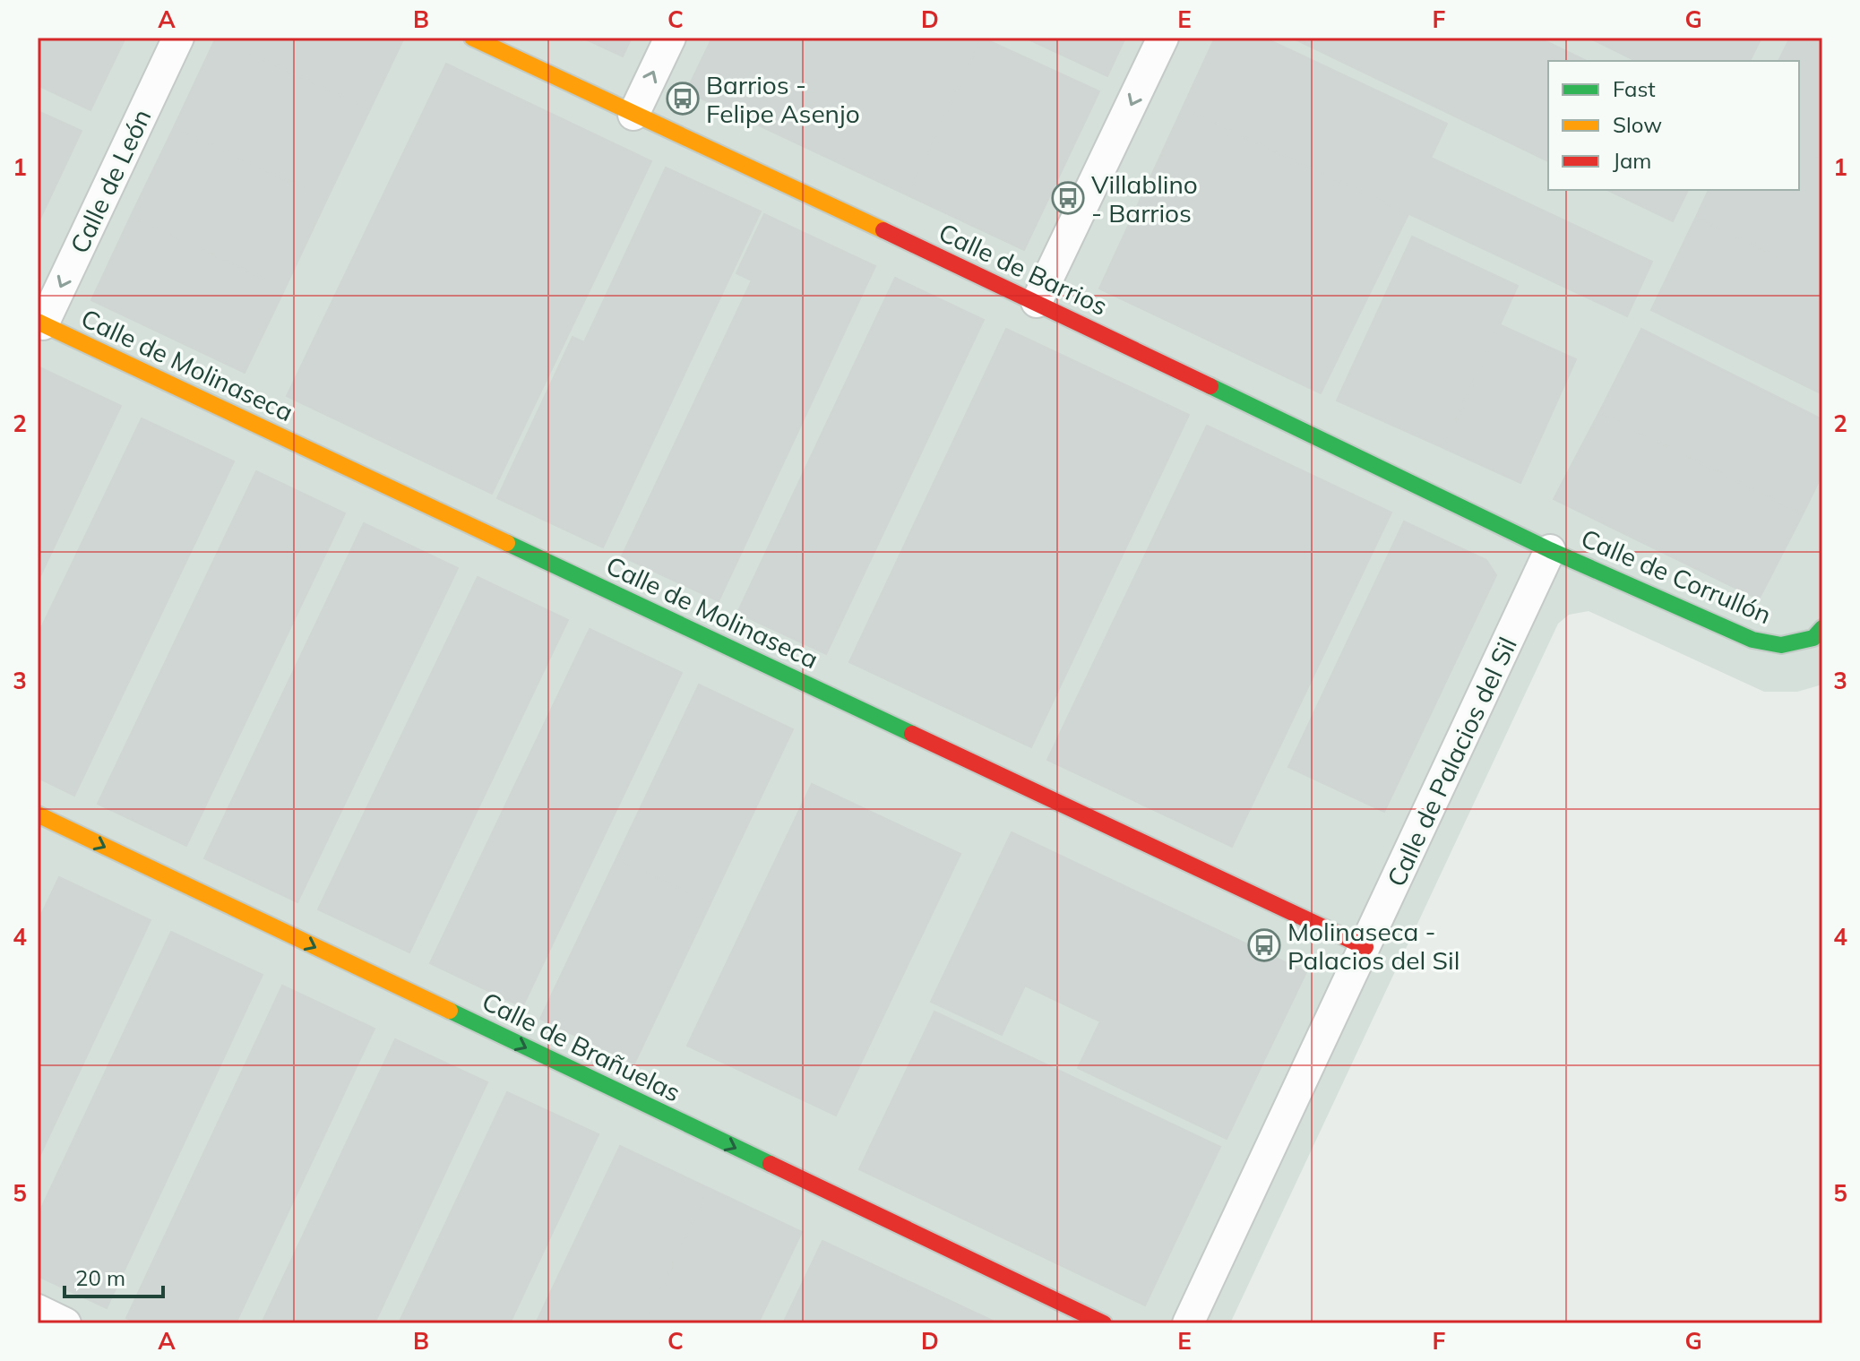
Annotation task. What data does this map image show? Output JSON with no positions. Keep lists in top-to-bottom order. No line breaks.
{"streets":{"street":["Calle de León","Calle de Barrios","Calle de Molinaseca","Calle de Corrullón","Calle de Palacios del Sil","Calle de Brañuelas"]},"crossings":[["Calle de León","Calle de Molinaseca"],["Calle de Barrios","Calle de Corrullón"],["Calle de Barrios","Calle de Palacios del Sil"],["Calle de Molinaseca","Calle de Palacios del Sil"],["Calle de Corrullón","Calle de Palacios del Sil"]],"one_way":["Calle de León","Calle de Brañuelas"],"places":{"bus stop":["Barrios - Felipe Asenjo","Villablino - Barrios","Molinaseca - Palacios del Sil"]},"legend":["Fast","Slow","Jam"],"scale_bar":"20 m","grid":{"columns":["A","B","C","D","E","F","G"],"rows":["1","2","3","4","5"]}}
